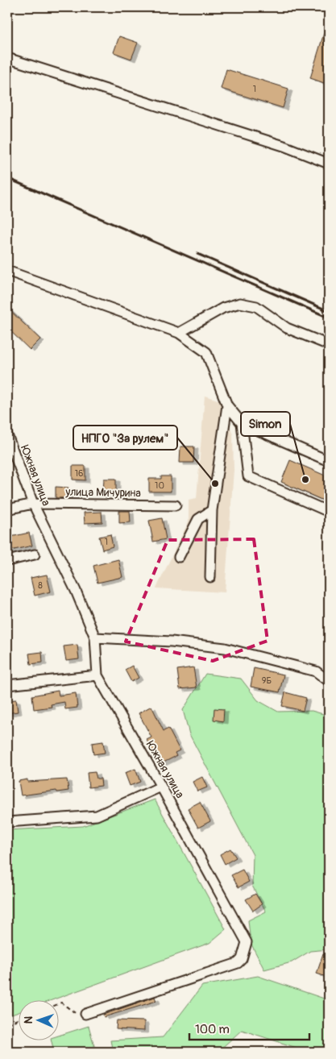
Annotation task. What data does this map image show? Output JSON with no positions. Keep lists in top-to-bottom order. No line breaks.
{"streets":{"street":["Южная улица","улица Мичурина"]},"crossings":[["Южная улица","улица Мичурина"]],"places":["Simon","НПГО \"За рулем\""],"house_numbers":["1","16","10","1","8","9Б"],"scale_bar":"100 m","north":"left"}
